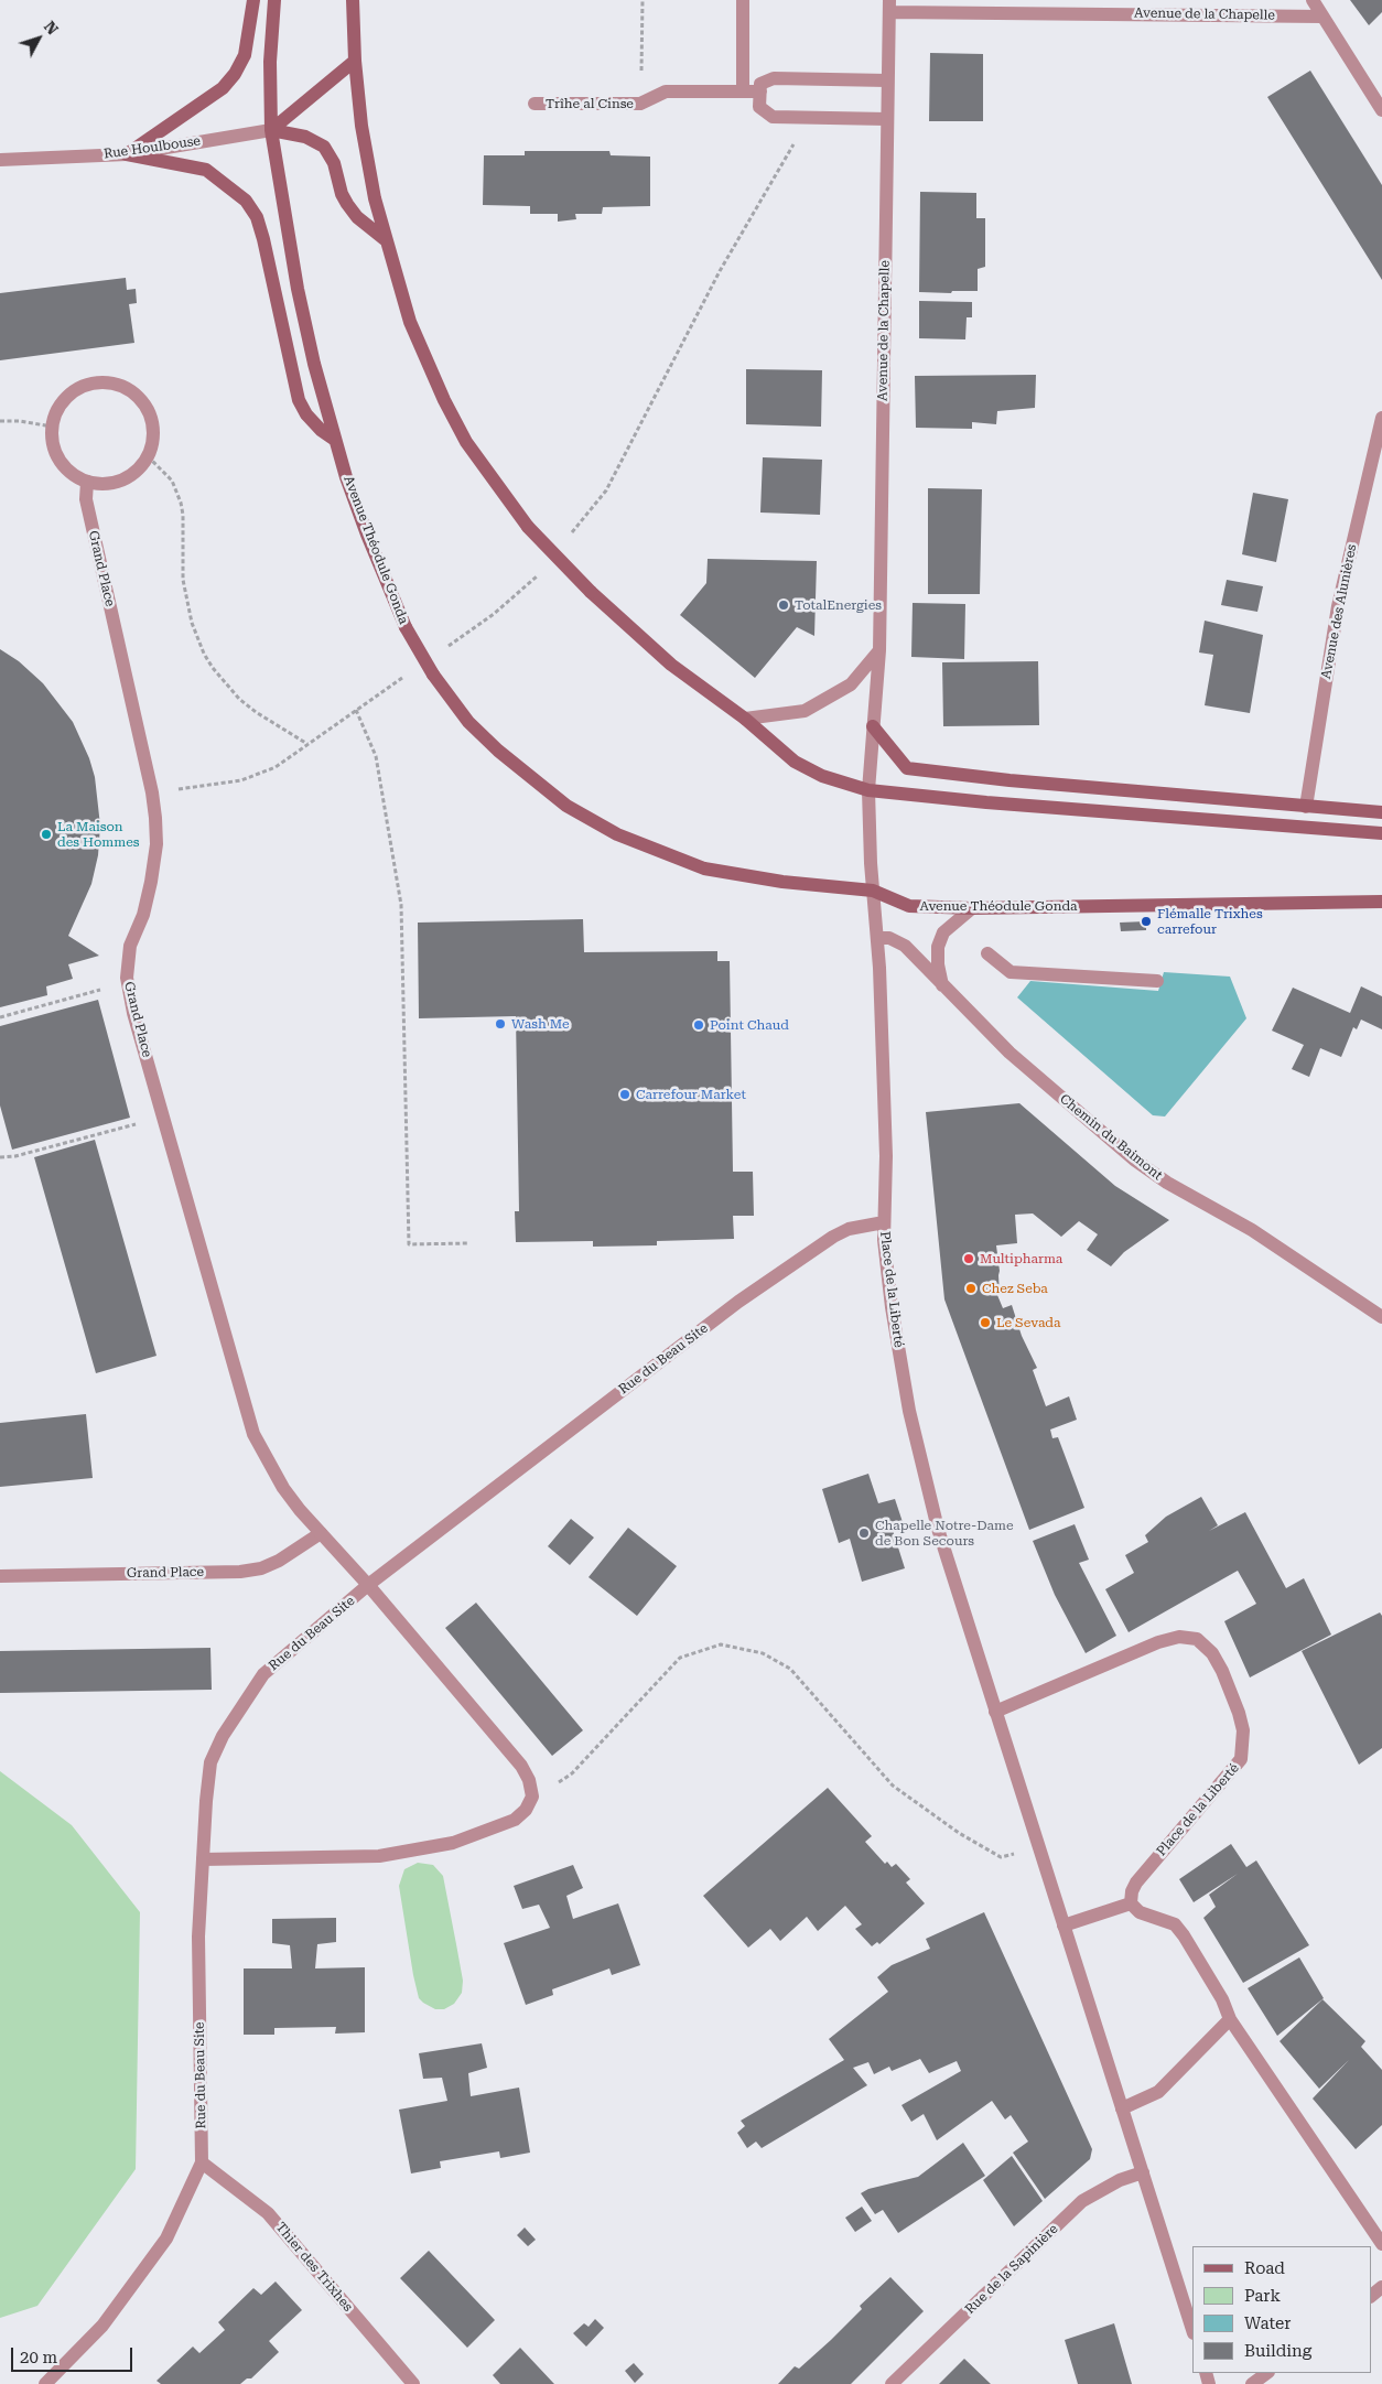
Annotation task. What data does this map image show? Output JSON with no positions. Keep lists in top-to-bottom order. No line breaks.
{"streets":{"main road":["Avenue Théodule Gonda"],"street":["Avenue de la Chapelle","Trîhe al Cinse","Rue Houlbouse","Grand Place","Avenue des Alunières","Chemin du Baimont","Place de la Liberté","Rue du Beau Site","Thier des Trixhes","Rue de la Sapinière"]},"crossings":[["Avenue de la Chapelle","Place de la Liberté"],["Rue Houlbouse","Avenue Théodule Gonda"],["Avenue Théodule Gonda","Place de la Liberté"],["Grand Place","Rue du Beau Site"],["Chemin du Baimont","Place de la Liberté"],["Place de la Liberté","Rue du Beau Site"],["Place de la Liberté","Rue de la Sapinière"],["Rue du Beau Site","Thier des Trixhes"]],"places":["TotalEnergies","La Maison des Hommes","Flémalle Trixhes carrefour","Wash Me","Point Chaud","Carrefour Market","Multipharma","Chez Seba","Le Sevada","Chapelle Notre-Dame de Bon Secours"],"legend":["Road","Park","Water","Building"],"scale_bar":"20 m","north":"top right"}
